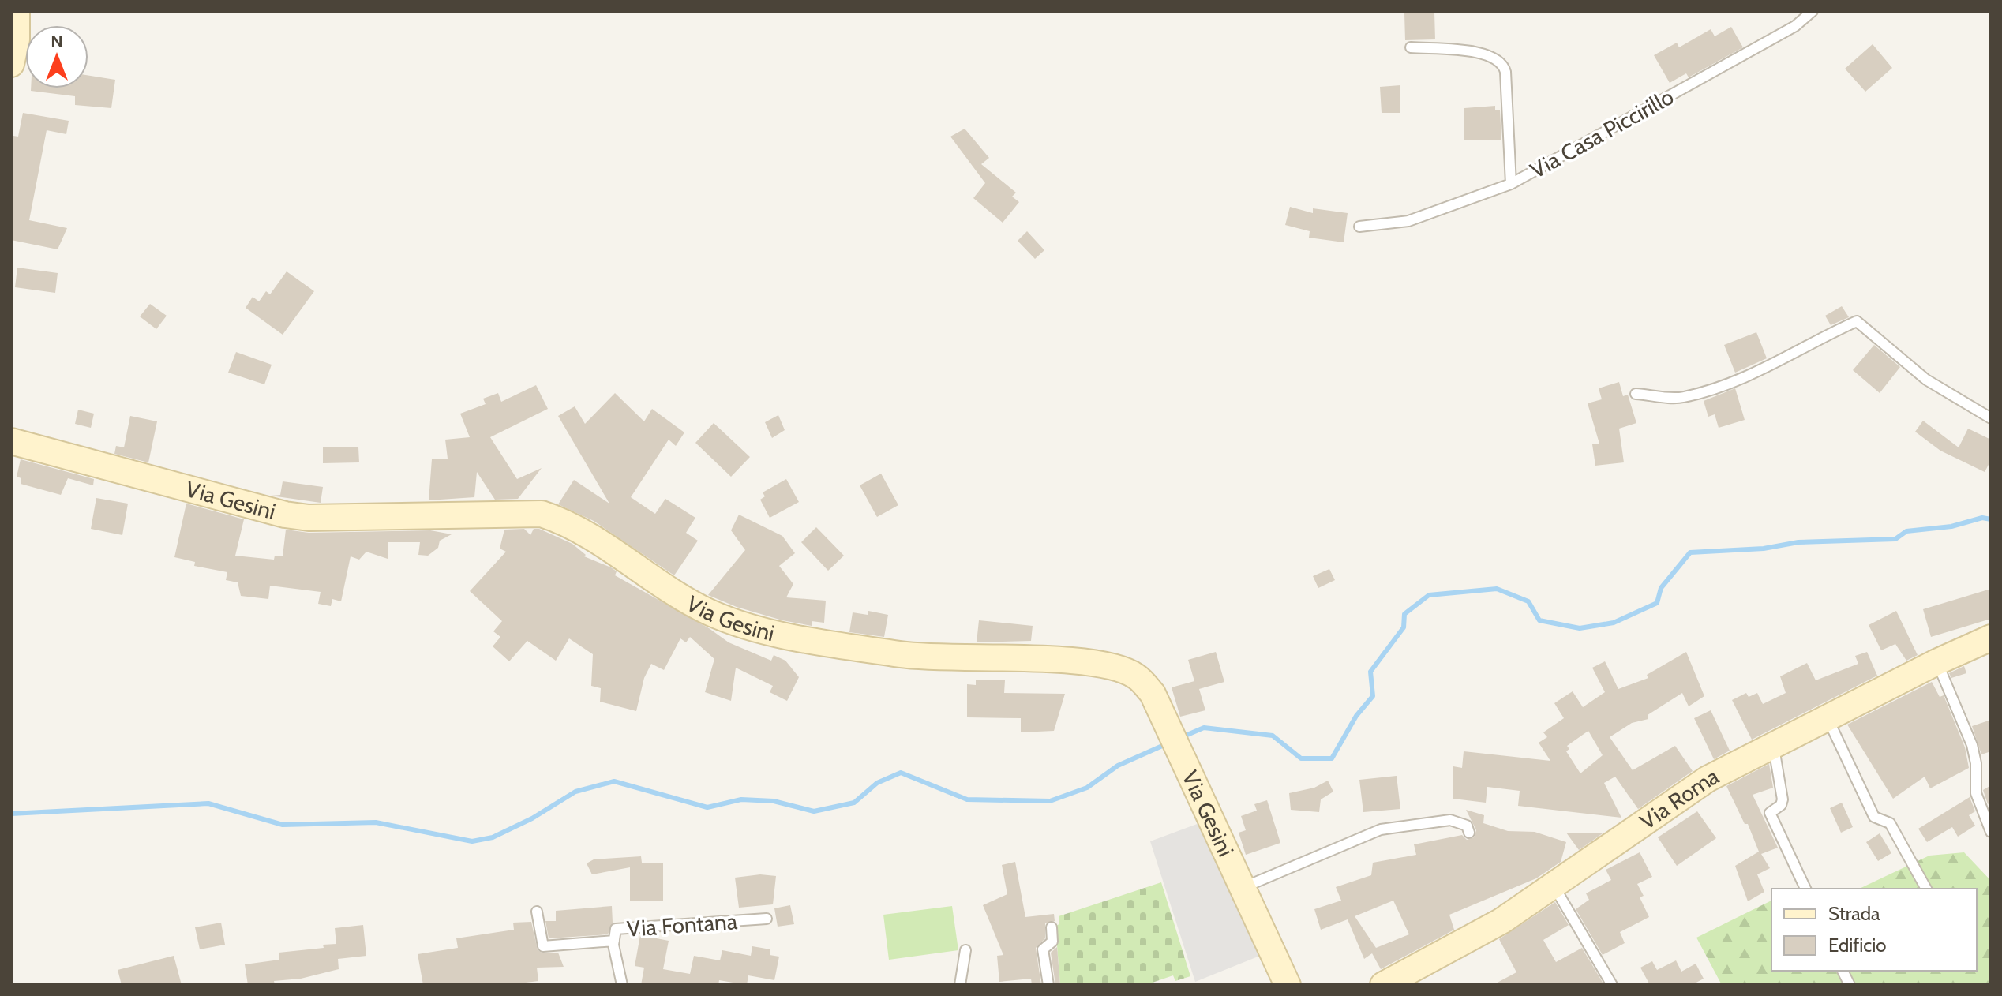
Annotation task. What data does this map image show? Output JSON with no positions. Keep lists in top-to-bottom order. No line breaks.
{"streets":{"street":["Via Gesini","Via Roma"],"lane":["Via Casa Piccirillo","Via Fontana"]},"legend":["Strada","Edificio"],"north":"top"}
